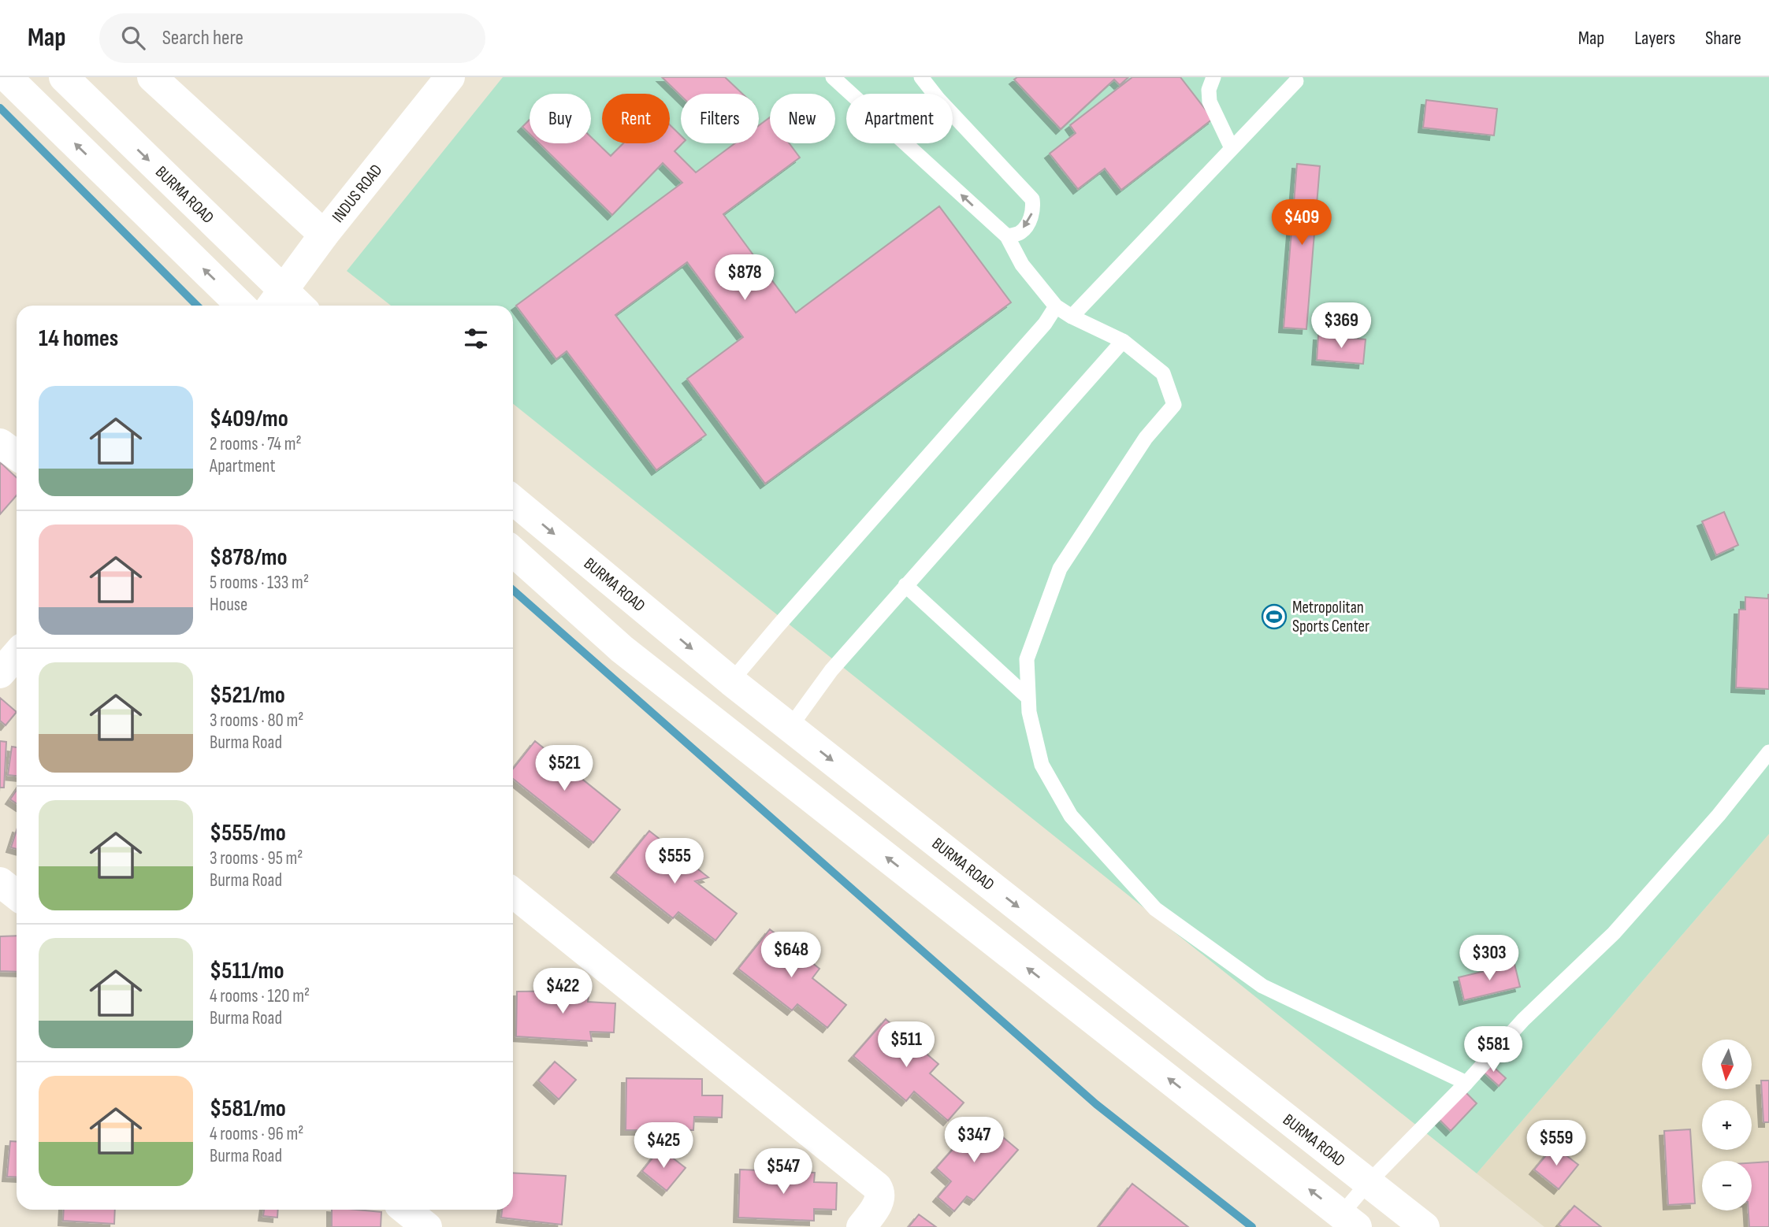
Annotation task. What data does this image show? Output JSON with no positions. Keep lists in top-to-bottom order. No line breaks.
{"streets":{"main road":["INDUS ROAD","BURMA ROAD"]},"crossings":[["INDUS ROAD","BURMA ROAD"]],"places":{"sports":["Metropolitan Sports Center"]},"north":"bottom","page":{"header":"Map","search":"Search here","nav":["Map","Layers","Share"],"chip":["Buy","Rent","Filters","New","Apartment"],"price":["$409","$878","$369","$521","$555","$648","$303","$422","$511","$581","$347","$559","$425","$547"],"heading":"14 homes","list":[{"name":"$409/mo","note":"2 rooms · 74 m² · Apartment"},{"name":"$878/mo","note":"5 rooms · 133 m² · House"},{"name":"$521/mo","note":"3 rooms · 80 m² · Burma Road"},{"name":"$555/mo","note":"3 rooms · 95 m² · Burma Road"},{"name":"$511/mo","note":"4 rooms · 120 m² · Burma Road"},{"name":"$581/mo","note":"4 rooms · 96 m² · Burma Road"}],"map_buttons":["+","−"]}}
